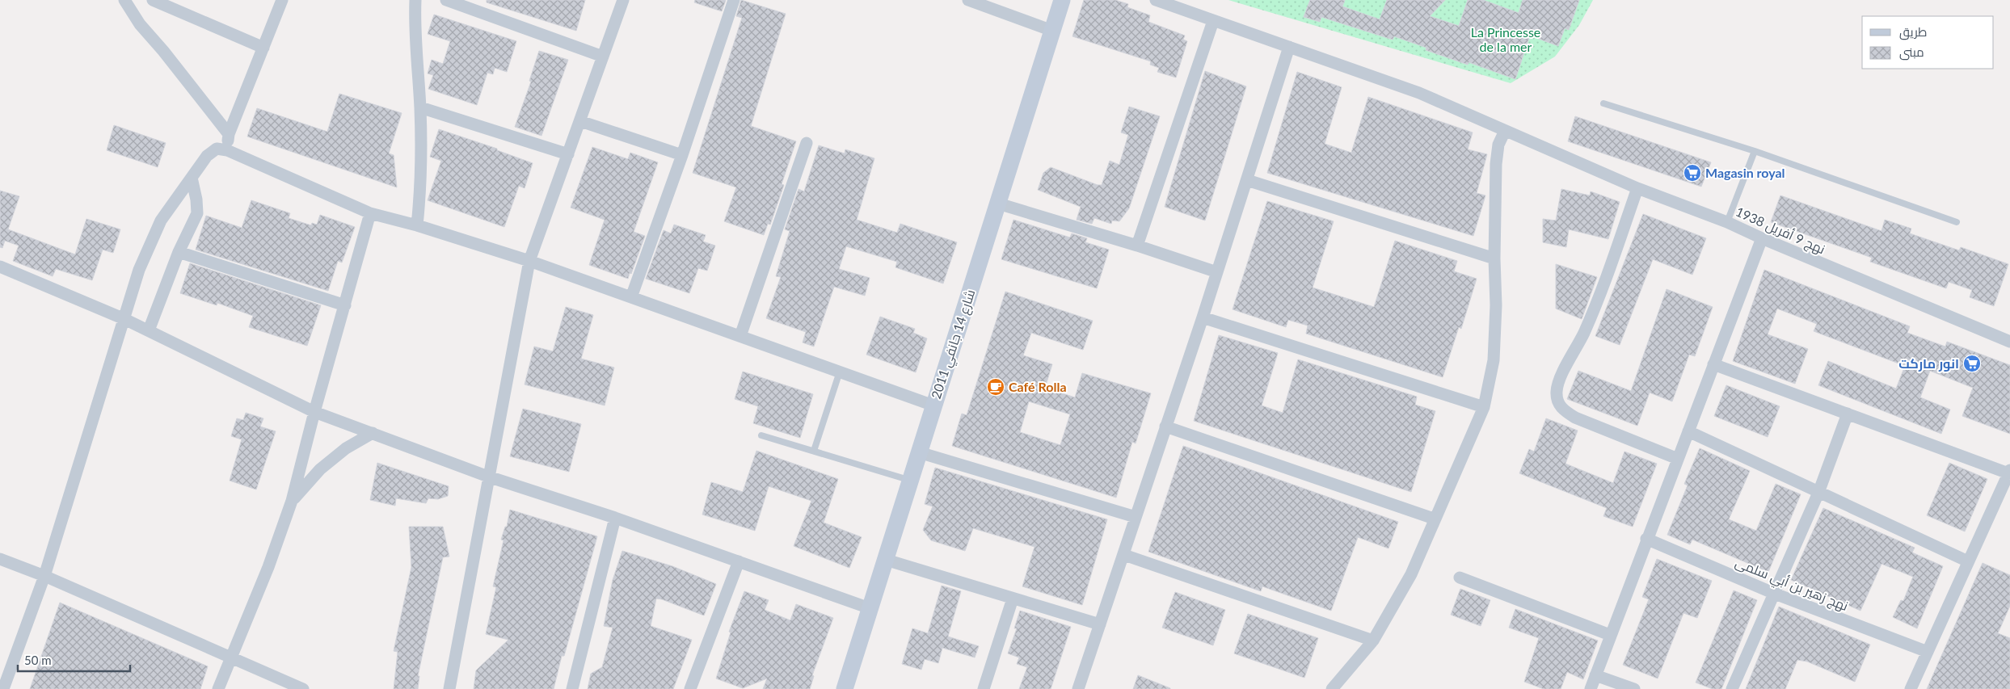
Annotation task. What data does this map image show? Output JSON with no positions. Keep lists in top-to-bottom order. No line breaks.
{"streets":{"street":["نهج 9 أفريل 1938","شارع 14 جانفي 2011","نهج زهير بن أبي سلمى"]},"parks":["La Princesse de la mer"],"places":{"supermarket":["Magasin royal","انور ماركت"],"cafe":["Café Rolla"]},"legend":["طريق","مبنى"],"scale_bar":"50 m"}
